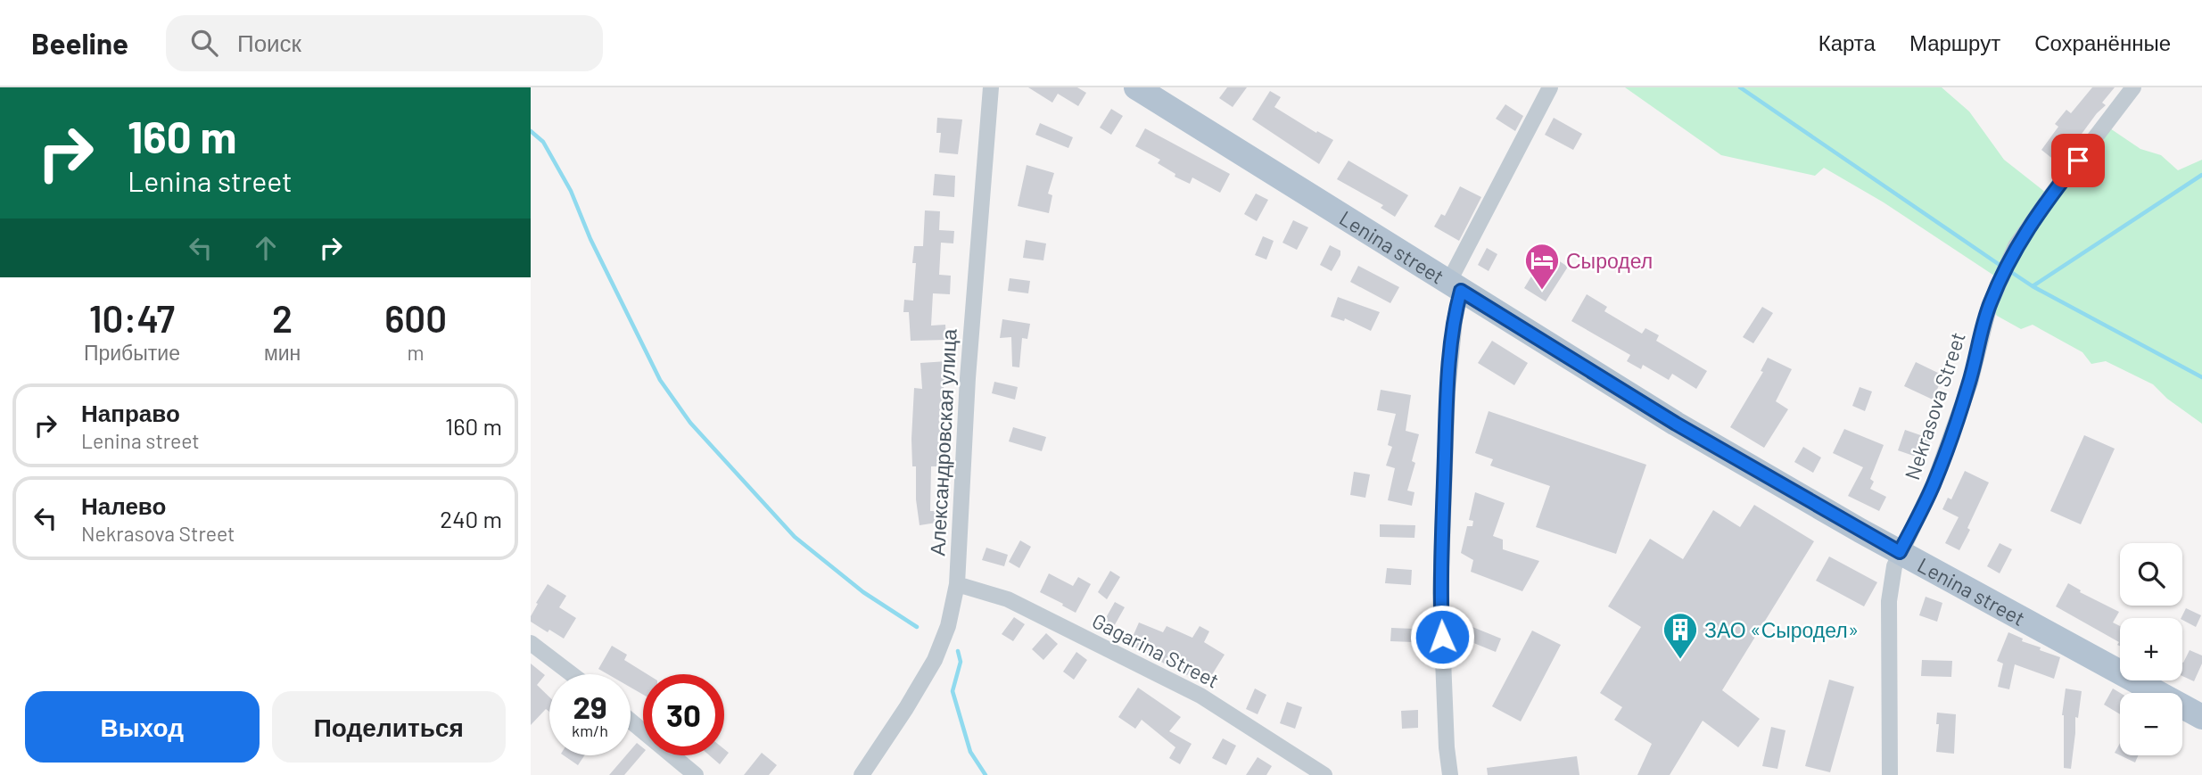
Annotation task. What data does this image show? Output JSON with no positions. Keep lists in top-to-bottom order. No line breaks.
{"streets":{"main road":["Lenina street"],"street":["Nekrasova Street","Александровская улица","Gagarina Street"]},"crossings":[["Lenina street","Nekrasova Street"],["Александровская улица","Gagarina Street"]],"places":{"hotel":["Сыродел"],"building":["ЗАО «Сыродел»"]},"page":{"header":"Beeline","search":"Поиск","nav":["Карта","Маршрут","Сохранённые"],"turn":["160 m","Lenina street"],"eta":["10:47","Прибытие","2","мин","600","m"],"list":[{"name":"Направо","note":"Lenina street","value":"160 m"},{"name":"Налево","note":"Nekrasova Street","value":"240 m"}],"map_buttons":["+","−"],"speed":"29 km/h","limit":"30","buttons":["Выход","Поделиться"]}}
